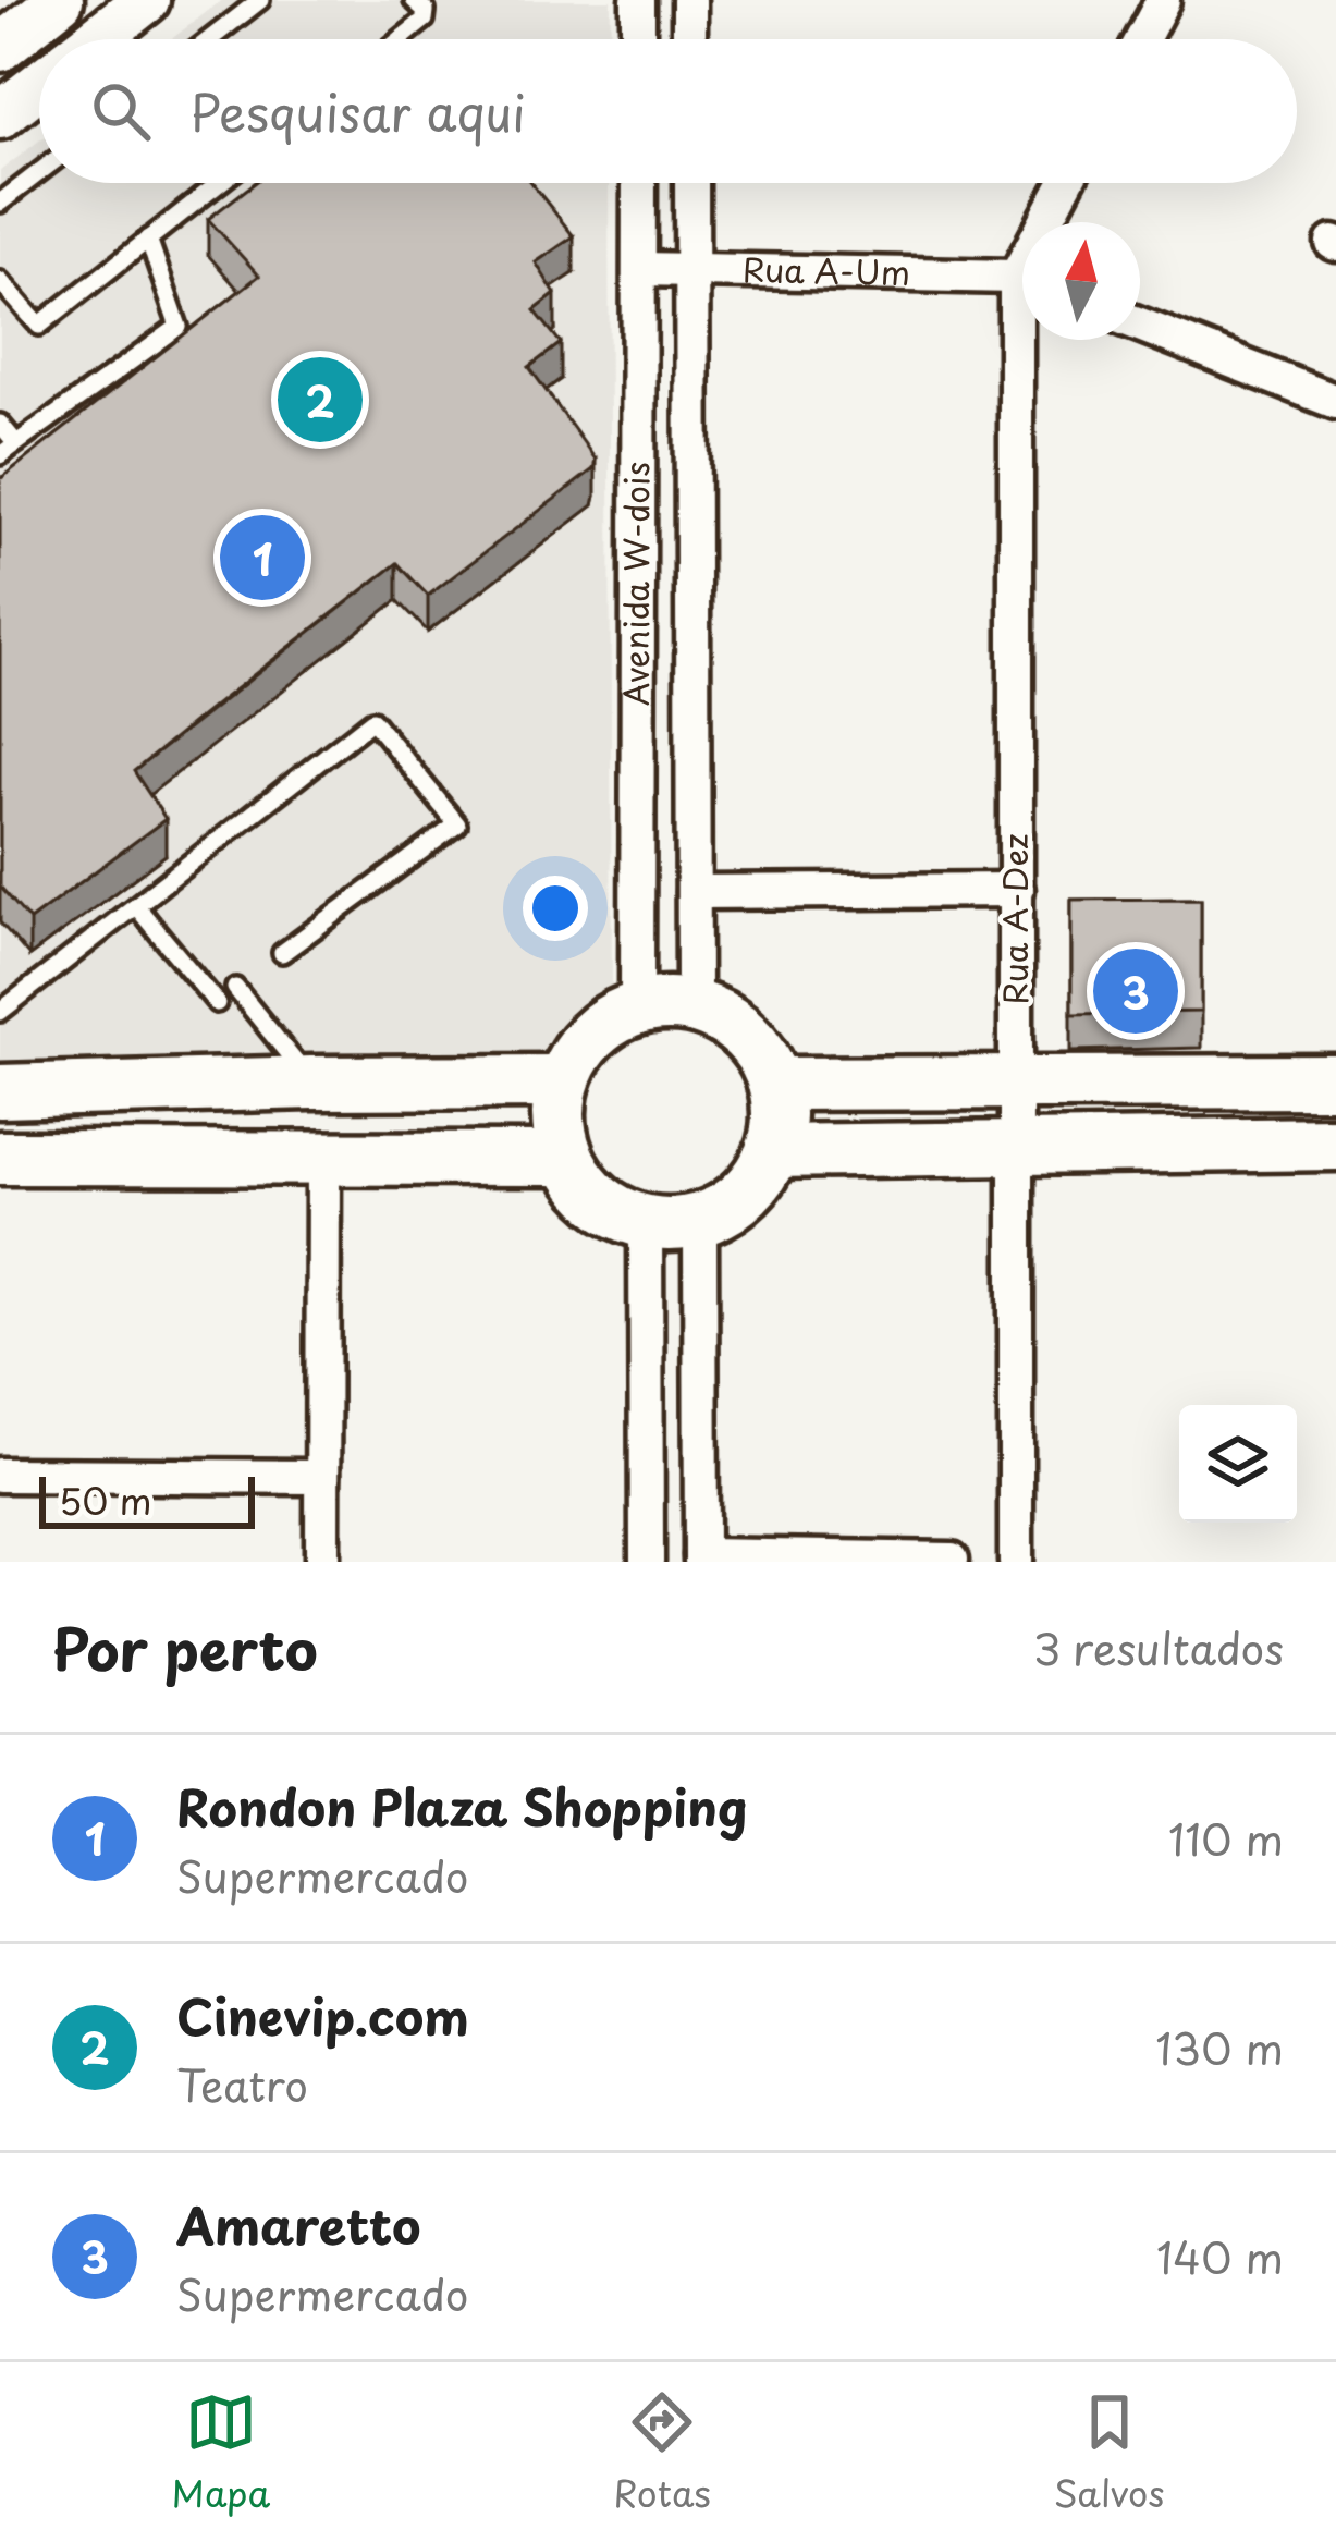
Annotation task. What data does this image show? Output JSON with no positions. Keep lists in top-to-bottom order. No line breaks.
{"streets":{"street":["Rua A-Um","Avenida W-dois","Rua A-Dez"]},"crossings":[["Rua A-Um","Avenida W-dois"]],"scale_bar":"50 m","north":"top","page":{"search":"Pesquisar aqui","pins":["2","1","3"],"scale":"50 m","heading":["Por perto","3 resultados"],"list":[{"mark":"1","name":"Rondon Plaza Shopping","note":"Supermercado","value":"110 m"},{"mark":"2","name":"Cinevip.com","note":"Teatro","value":"130 m"},{"mark":"3","name":"Amaretto","note":"Supermercado","value":"140 m"}],"nav":["Mapa","Rotas","Salvos"]}}
